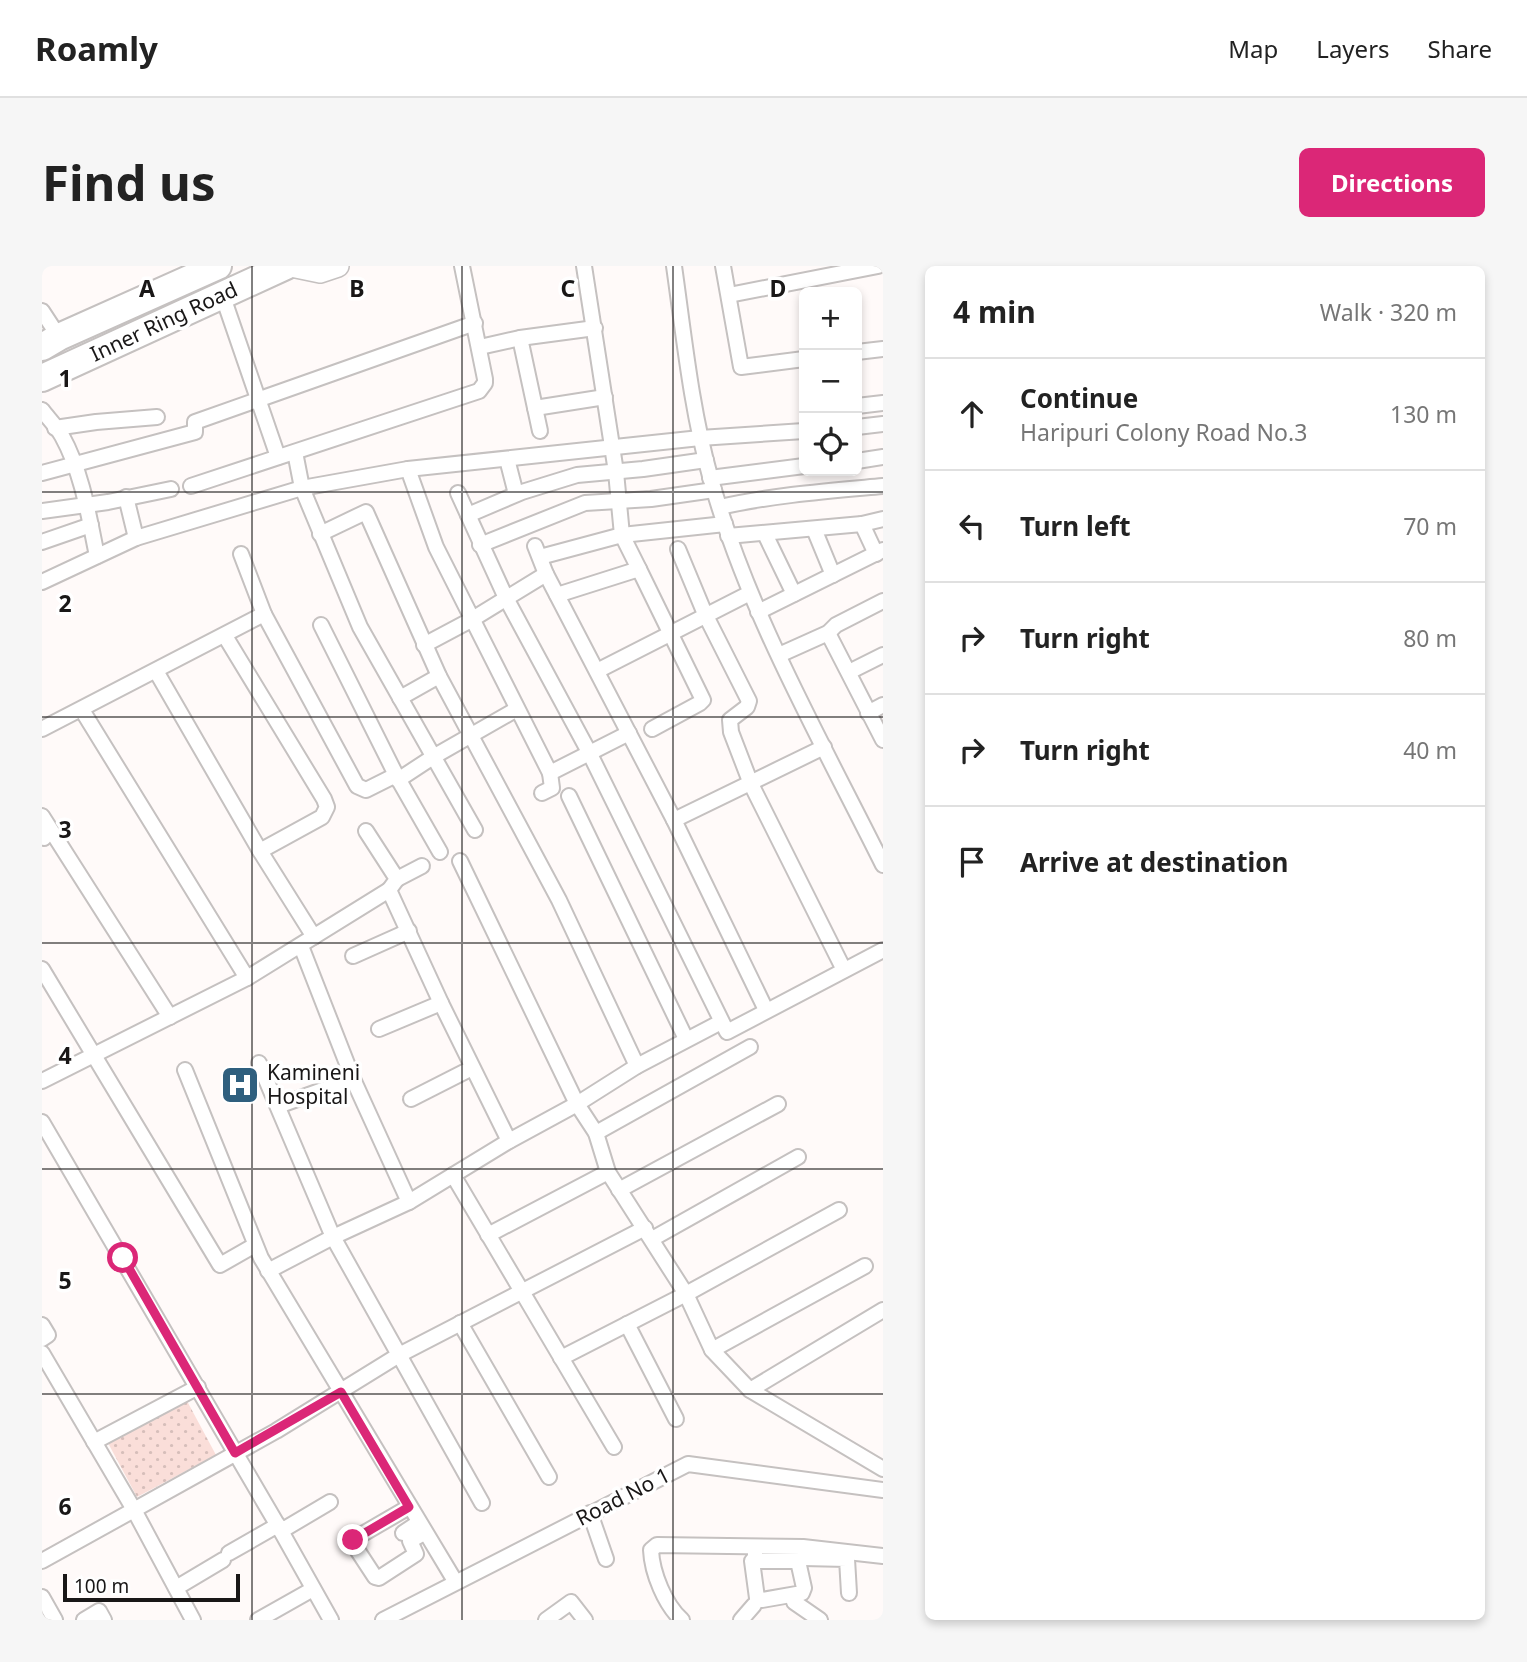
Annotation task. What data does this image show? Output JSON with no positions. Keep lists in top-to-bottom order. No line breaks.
{"streets":{"highway":["Inner Ring Road"],"street":["Road No 1"]},"places":{"hospital":["Kamineni Hospital"]},"scale_bar":"100 m","page":{"header":"Roamly","nav":["Map","Layers","Share"],"buttons":"Directions","title":"Find us","heading":["4 min","Walk · 320 m"],"map_buttons":["+","−"],"list":[["Continue","Haripuri Colony Road No.3","130 m"],["Turn left","70 m"],["Turn right","80 m"],["Turn right","40 m"],"Arrive at destination"],"scale":"100 m"},"grid":{"columns":["A","B","C","D"],"rows":["1","2","3","4","5","6"]}}
